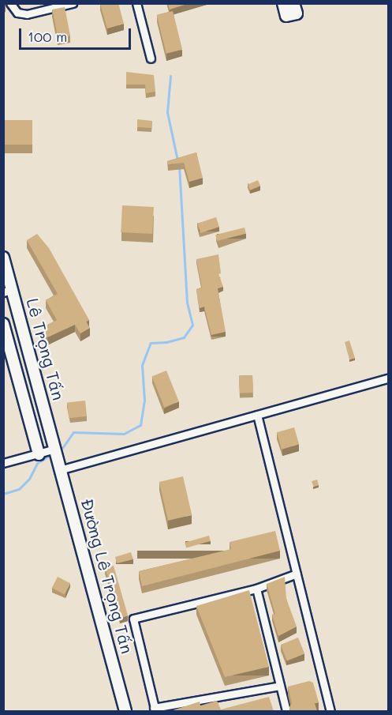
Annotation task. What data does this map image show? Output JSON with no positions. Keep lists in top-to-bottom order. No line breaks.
{"streets":{"street":["Lê Trọng Tấn","Đường Lê Trọng Tấn"]},"crossings":[["Lê Trọng Tấn","Đường Lê Trọng Tấn"]],"scale_bar":"100 m"}
